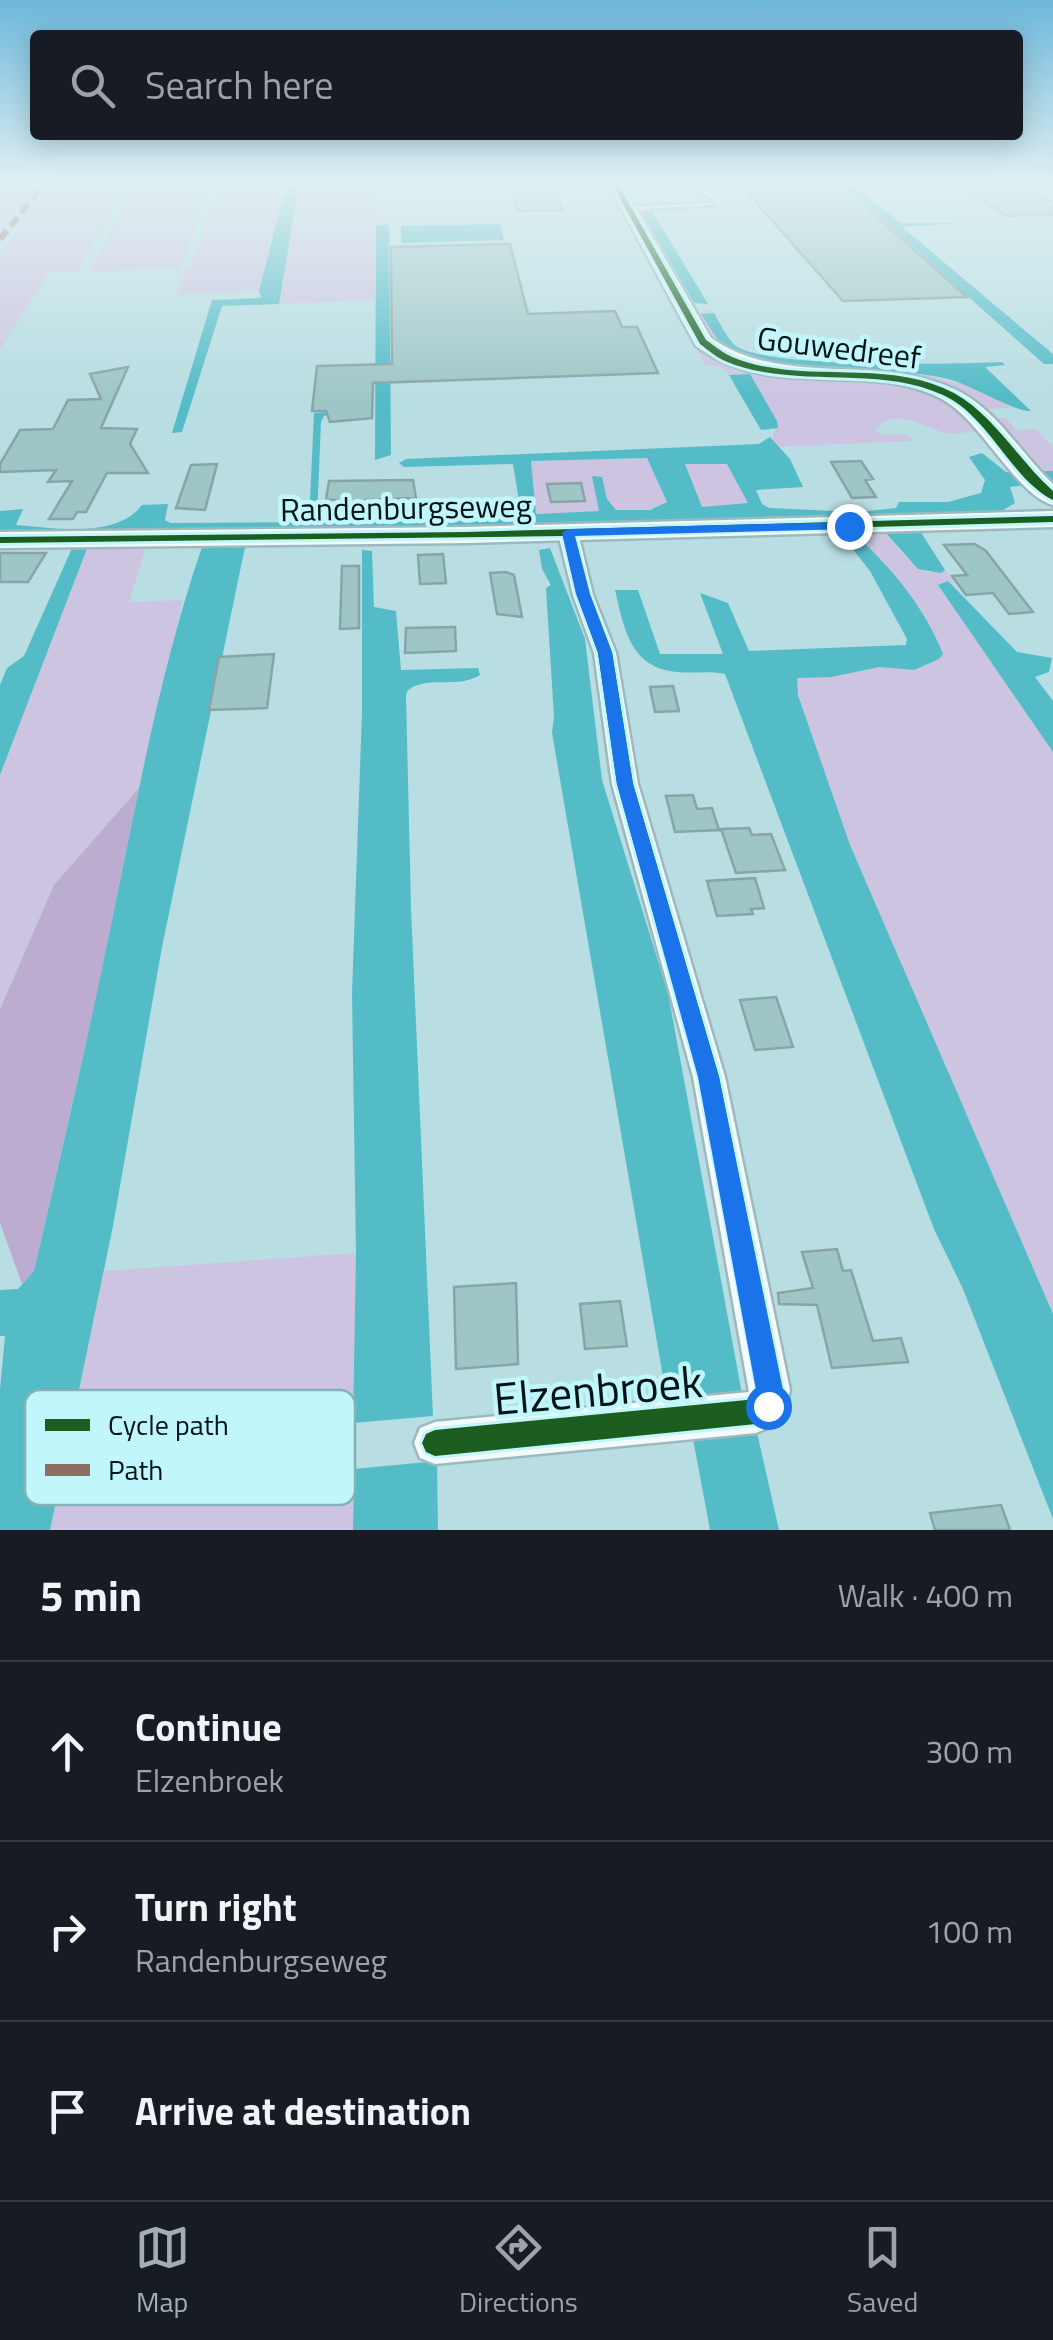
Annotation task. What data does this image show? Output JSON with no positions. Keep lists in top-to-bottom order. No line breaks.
{"streets":{"street":["Gouwedreef","Randenburgseweg","Elzenbroek"]},"crossings":[["Randenburgseweg","Elzenbroek"]],"legend":["Cycle path","Path"],"page":{"search":"Search here","heading":["5 min","Walk · 400 m"],"list":[["Continue","Elzenbroek","300 m"],["Turn right","Randenburgseweg","100 m"],"Arrive at destination"],"nav":["Map","Directions","Saved"]}}
